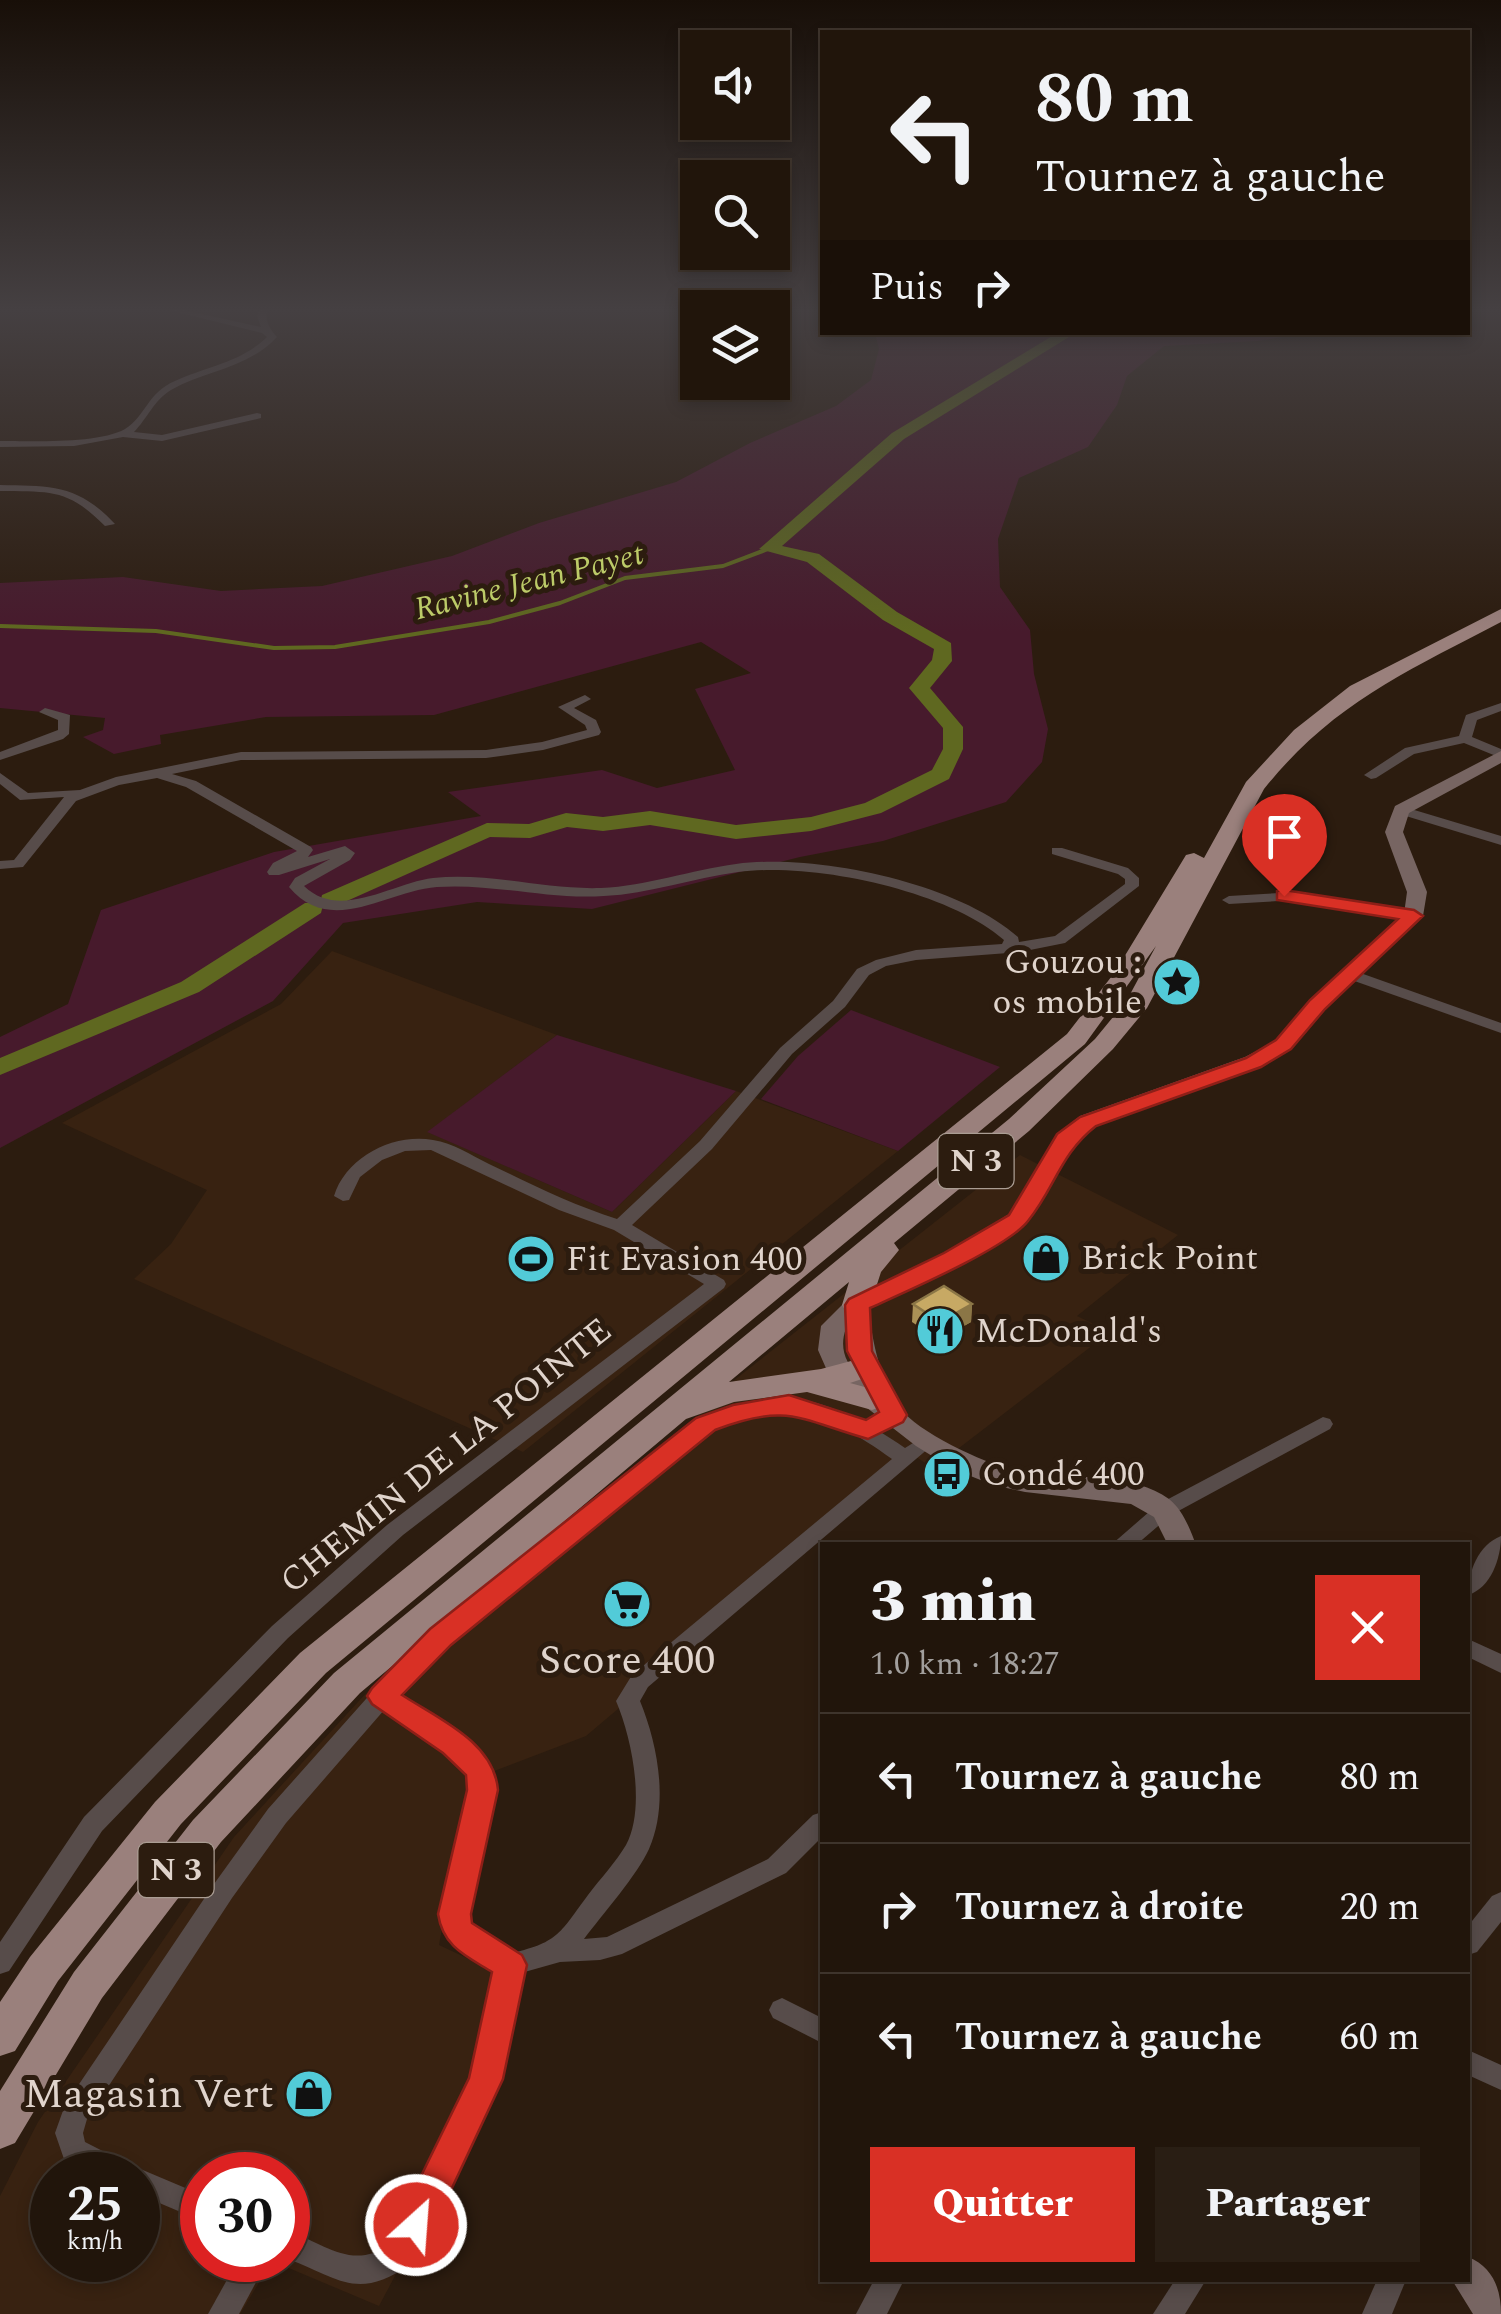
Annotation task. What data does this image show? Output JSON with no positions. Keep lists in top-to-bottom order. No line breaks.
{"streets":{"highway":["N 3"],"street":["CHEMIN DE LA POINTE"]},"water":["Ravine Jean Payet"],"places":{"place":["Gouzou : os mobile"],"shop":["Brick Point","Magasin Vert"],"sports":["Fit Evasion 400"],"restaurant":["McDonald's"],"bus stop":["Condé 400"],"supermarket":["Score 400"]},"page":{"turn":["80 m","Tournez à gauche"],"then":"Puis","heading":["3 min","1.0 km · 18:27"],"list":[{"name":"Tournez à gauche","value":"80 m"},{"name":"Tournez à droite","value":"20 m"},{"name":"Tournez à gauche","value":"60 m"}],"buttons":["Quitter","Partager"],"speed":"25 km/h","limit":"30"}}
